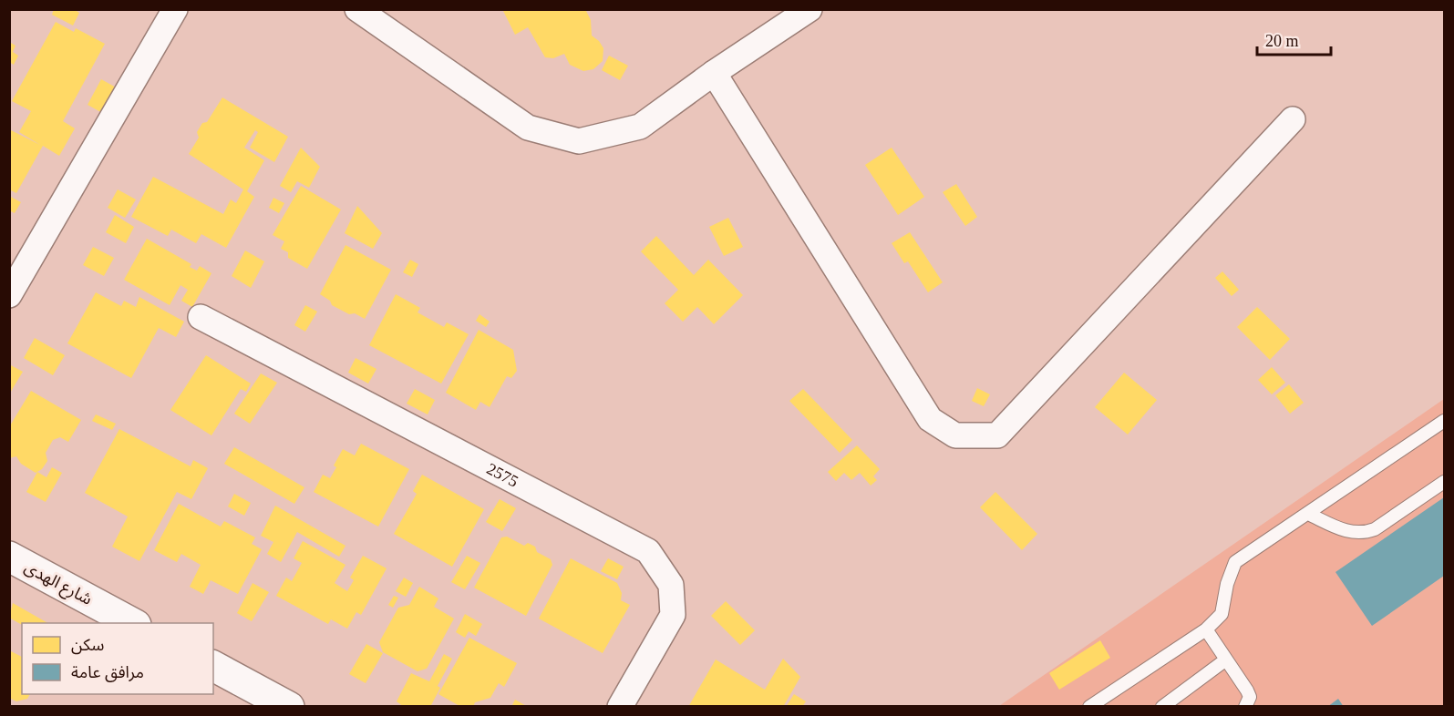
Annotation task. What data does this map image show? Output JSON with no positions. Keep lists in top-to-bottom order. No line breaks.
{"streets":{"street":["2575","شارع الهدى"]},"legend":["سكن","مرافق عامة"],"scale_bar":"20 m"}
